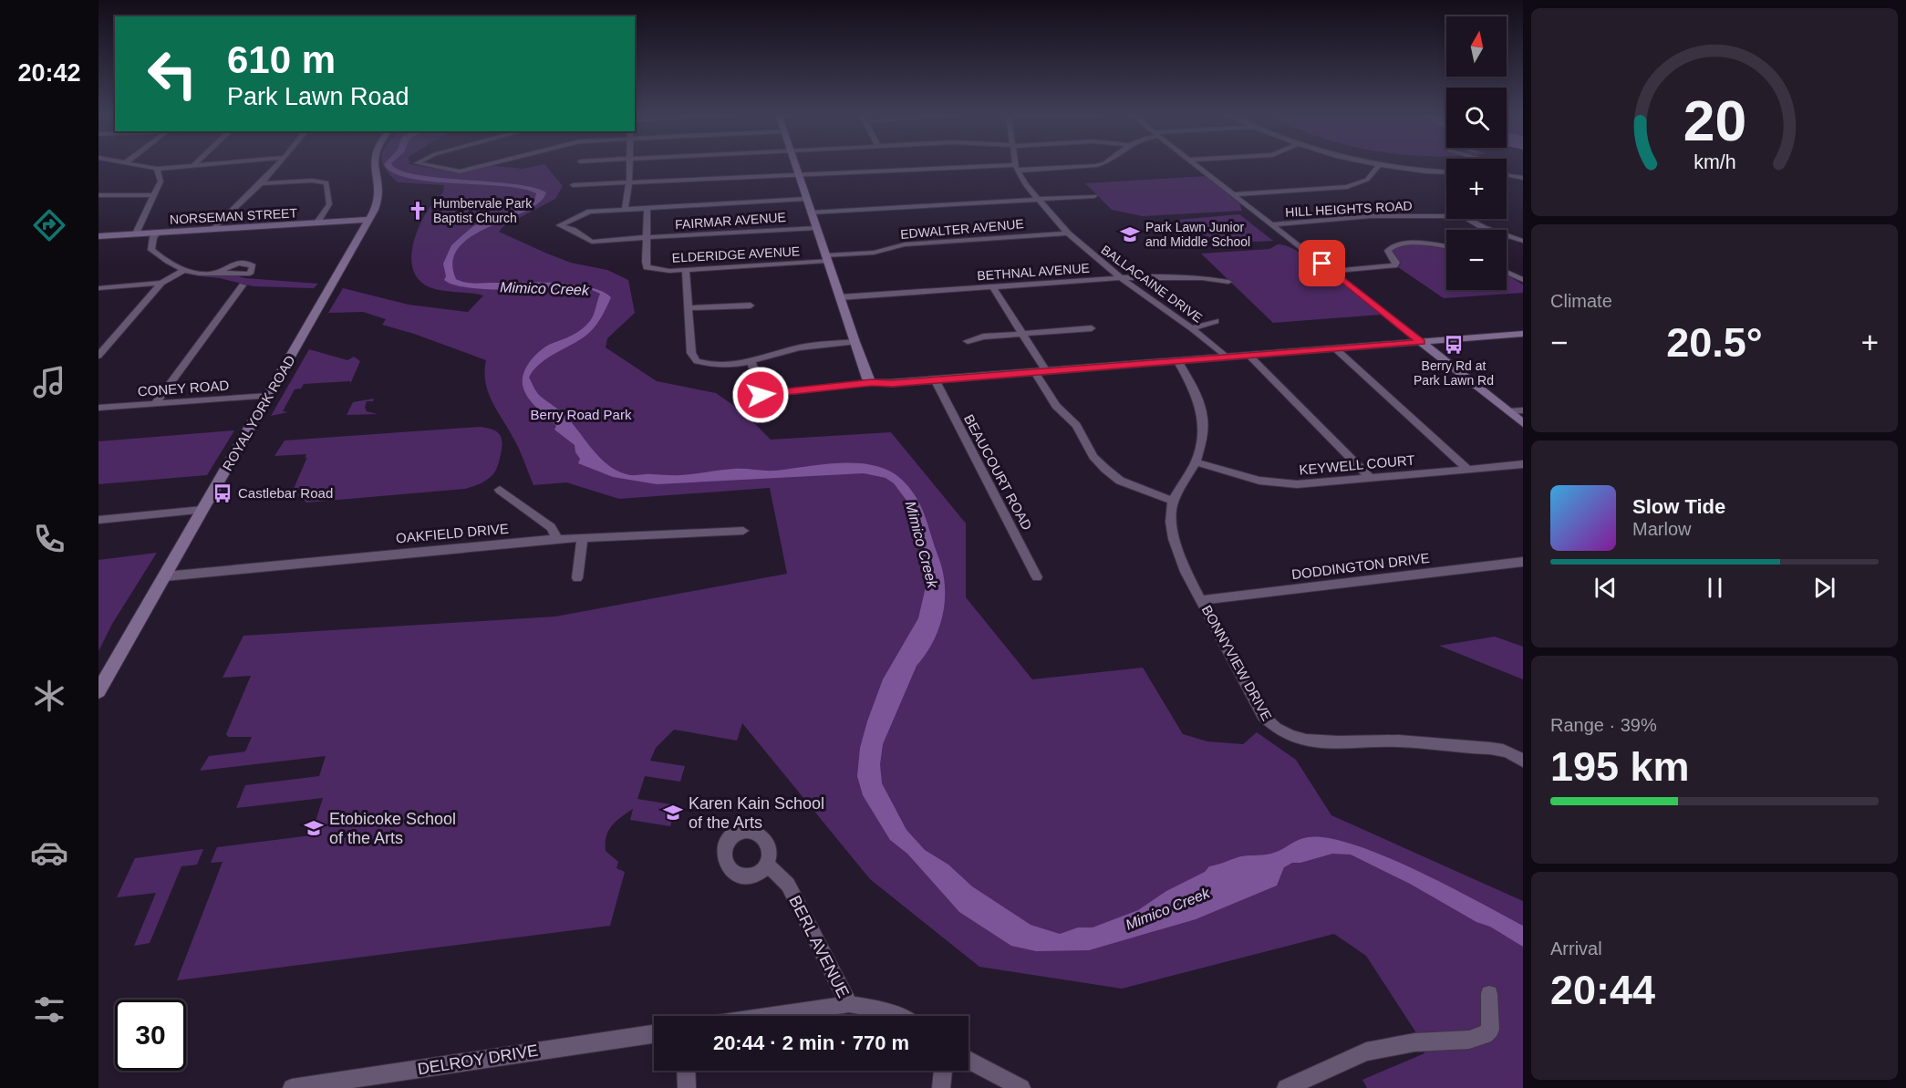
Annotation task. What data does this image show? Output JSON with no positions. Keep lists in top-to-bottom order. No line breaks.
{"streets":{"street":["HILL HEIGHTS ROAD","NORSEMAN STREET","FAIRMAR AVENUE","EDWALTER AVENUE","ELDERIDGE AVENUE","BETHNAL AVENUE","BALLACAINE DRIVE","CONEY ROAD","ROYAL YORK ROAD","KEYWELL COURT","BEAUCOURT ROAD","OAKFIELD DRIVE","DODDINGTON DRIVE","BONNYVIEW DRIVE","BERL AVENUE","DELROY DRIVE"]},"crossings":[["NORSEMAN STREET","ROYAL YORK ROAD"],["FAIRMAR AVENUE","ELDERIDGE AVENUE"],["EDWALTER AVENUE","ELDERIDGE AVENUE"],["EDWALTER AVENUE","BALLACAINE DRIVE"],["BETHNAL AVENUE","BALLACAINE DRIVE"],["CONEY ROAD","ROYAL YORK ROAD"],["ROYAL YORK ROAD","OAKFIELD DRIVE"],["KEYWELL COURT","BONNYVIEW DRIVE"],["DODDINGTON DRIVE","BONNYVIEW DRIVE"]],"water":["Mimico Creek"],"parks":["Berry Road Park"],"places":{"church":["Humbervale Park Baptist Church"],"school or university":["Park Lawn Junior and Middle School","Karen Kain School of the Arts","Etobicoke School of the Arts"],"bus stop":["Berry Rd at Park Lawn Rd","Castlebar Road"]},"north":"top","page":{"tabs":"20:42","map_buttons":["+","−"],"turn":["610 m","Park Lawn Road"],"tile":["Climate",["Range · 39%","195 km"],["Arrival","20:44"]],"heat":["−","20.5°","+"],"song":["Slow Tide","Marlow"],"limit":"30","trip":"20:44 · 2 min · 770 m","gauge":["20","km/h"]}}
